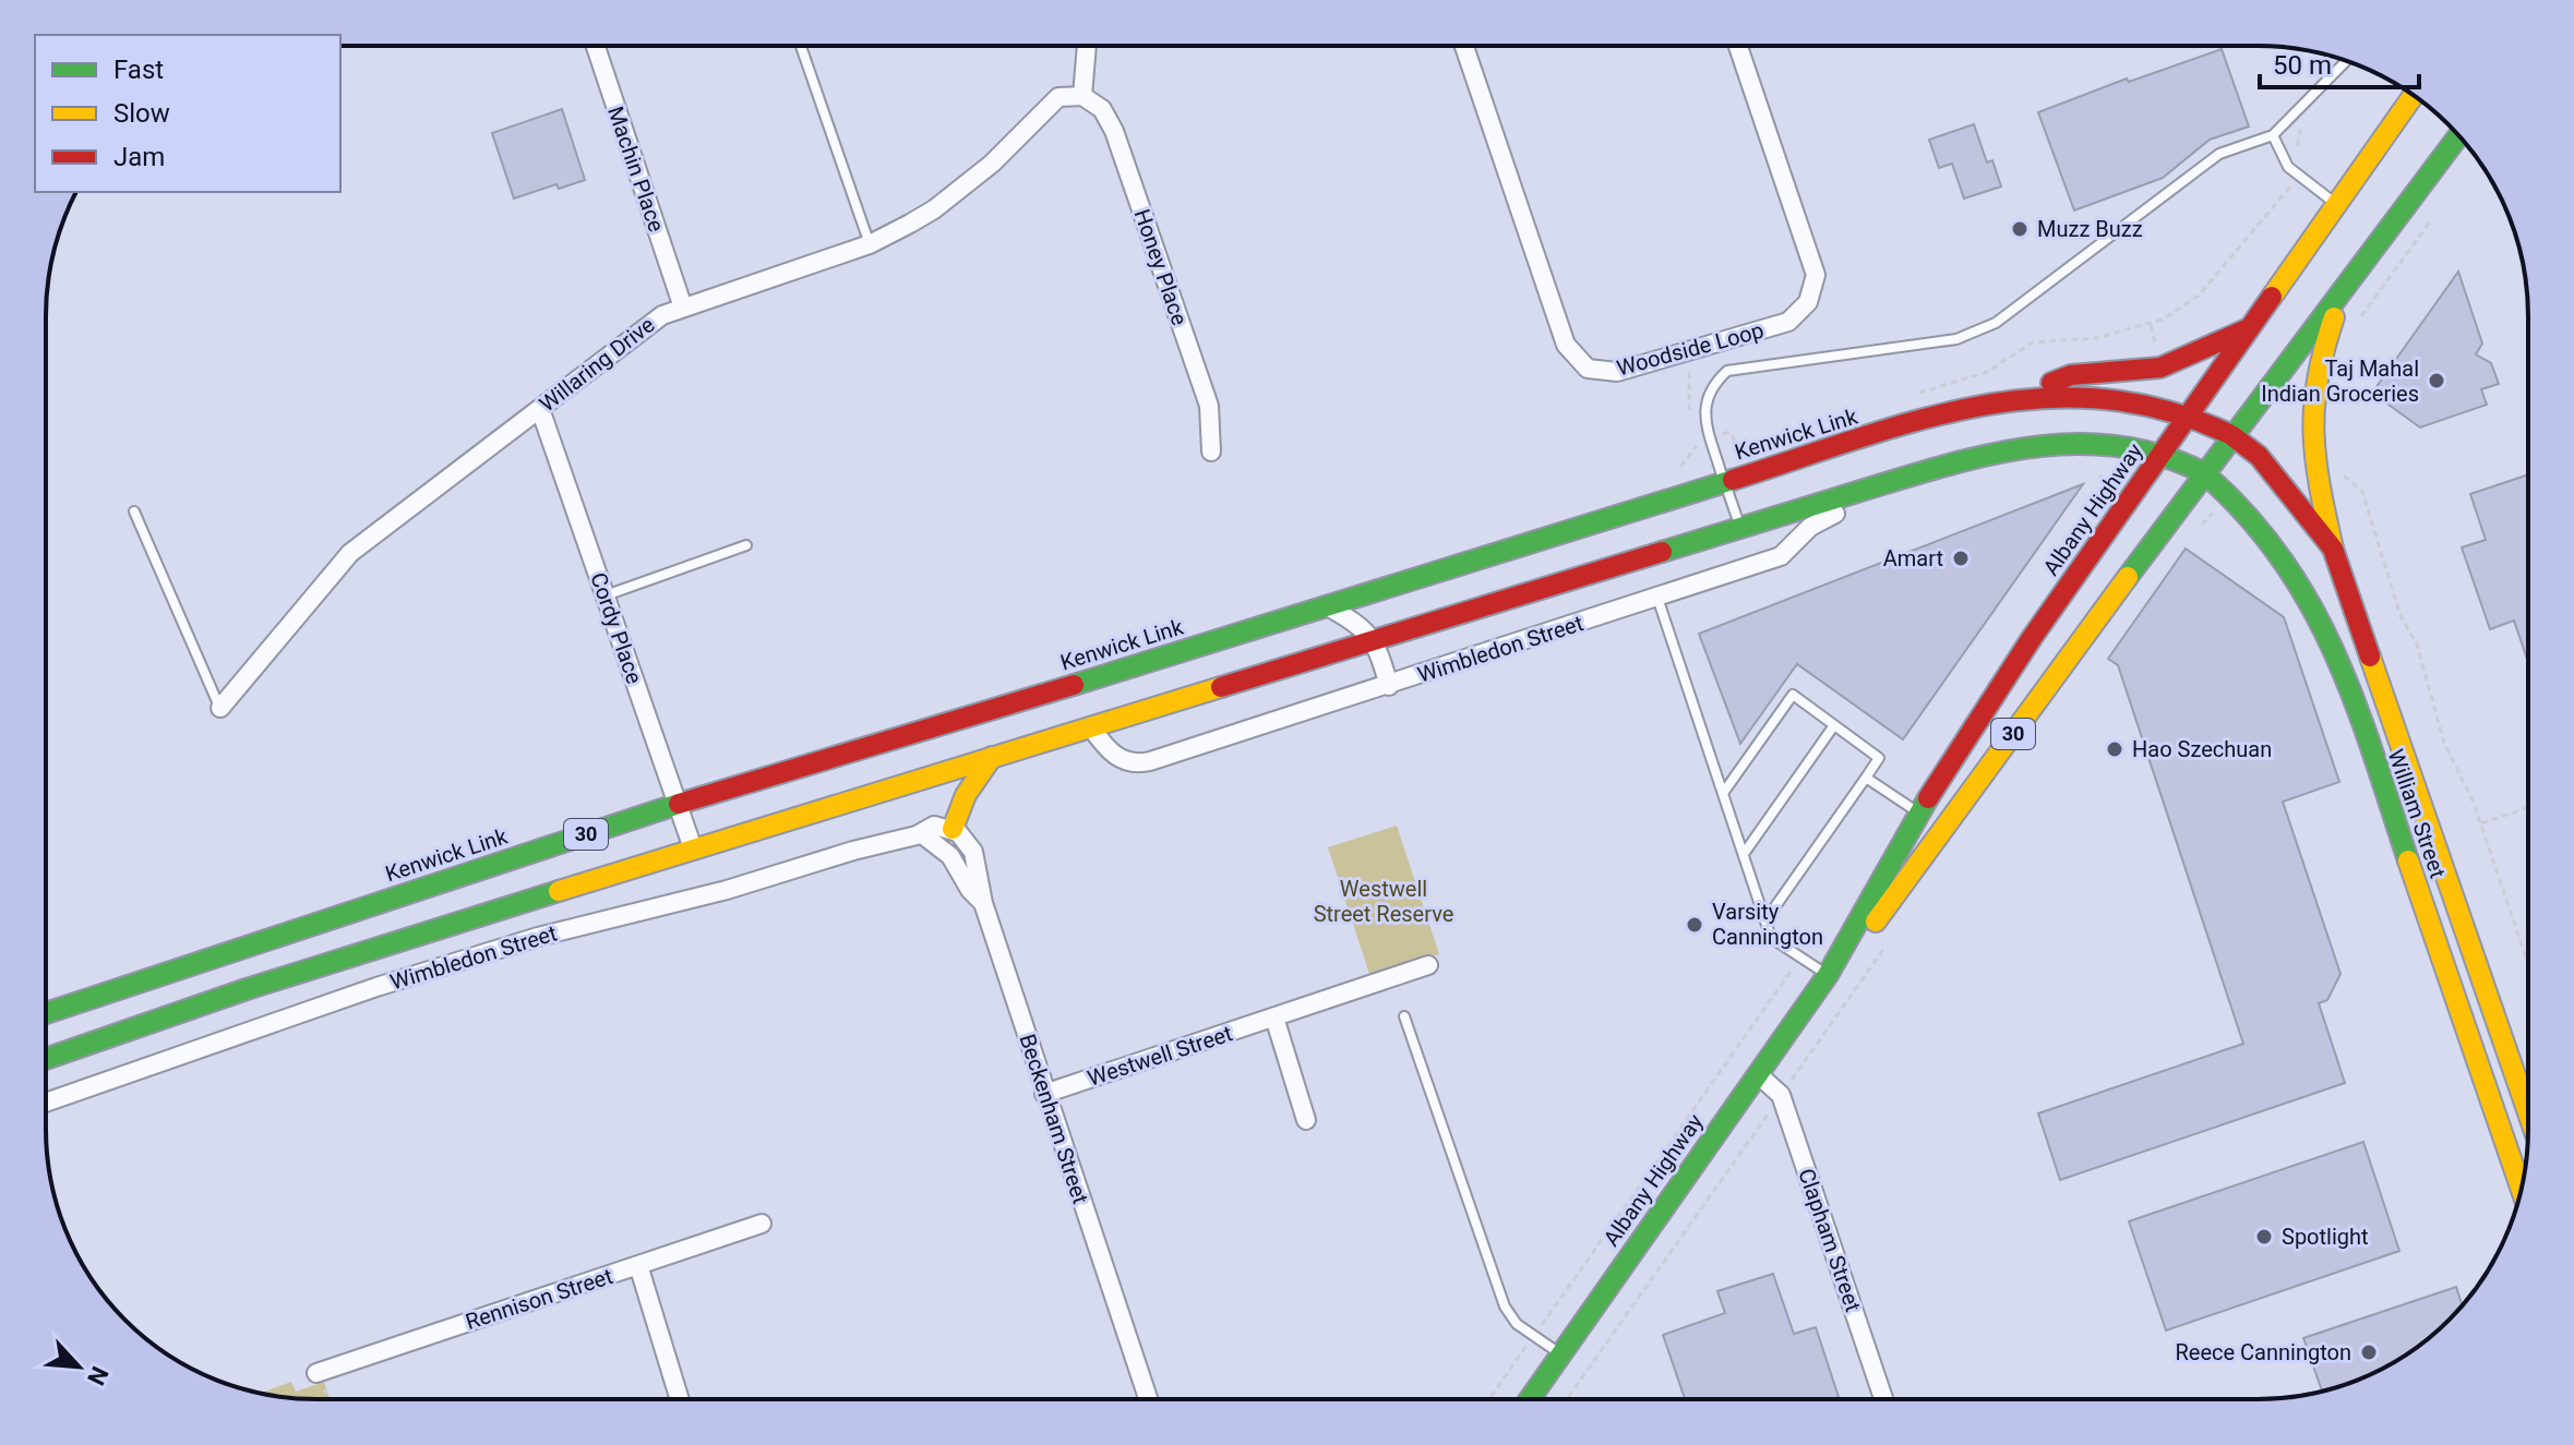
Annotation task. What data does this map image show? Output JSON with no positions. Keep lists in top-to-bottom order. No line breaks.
{"streets":{"main road":["Kenwick Link","Albany Highway","30","William Street"],"street":["Machin Place","Honey Place","Woodside Loop","Willaring Drive","Cordy Place","Wimbledon Street","Westwell Street","Beckenham Street","Clapham Street","Rennison Street"]},"crossings":[["Machin Place","Willaring Drive"],["Honey Place","Willaring Drive"],["Willaring Drive","Cordy Place"],["Kenwick Link","Albany Highway"],["Kenwick Link","Cordy Place"],["Kenwick Link","William Street"],["Albany Highway","30"],["Albany Highway","William Street"],["Albany Highway","Clapham Street"],["Cordy Place","30"],["Wimbledon Street","30"],["Wimbledon Street","Beckenham Street"],["30","William Street"],["Westwell Street","Beckenham Street"]],"parks":["Westwell Street Reserve"],"places":["Muzz Buzz","Taj Mahal Indian Groceries","Amart","Hao Szechuan","Varsity Cannington","Spotlight","Reece Cannington"],"legend":["Fast","Slow","Jam"],"scale_bar":"50 m","north":"bottom right"}
